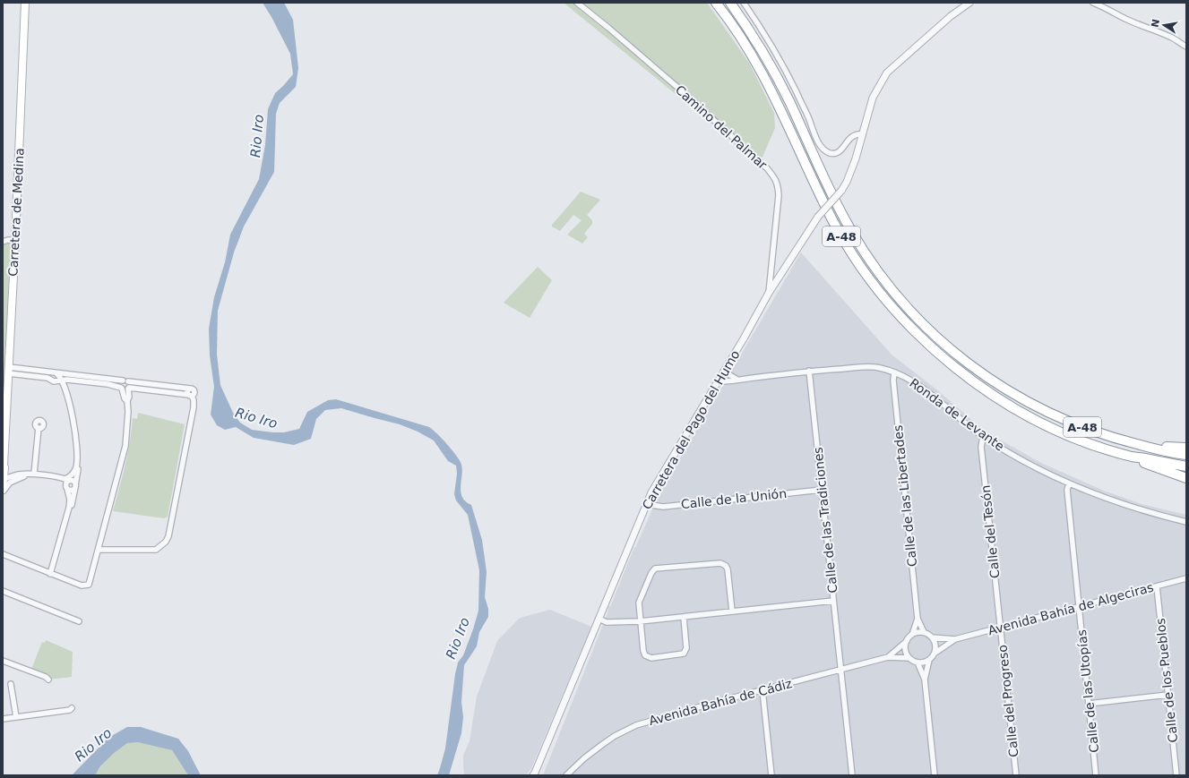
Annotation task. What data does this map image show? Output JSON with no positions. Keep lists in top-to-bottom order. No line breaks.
{"streets":{"highway":["A-48"],"main road":["Carretera de Medina"],"street":["Camino del Palmar","Ronda de Levante","Carretera del Pago del Humo","Calle de las Libertades","Calle de la Unión","Calle de las Tradiciones","Calle del Tesón","Avenida Bahía de Algeciras","Calle de los Pueblos","Calle de las Utopías","Calle del Progreso","Avenida Bahía de Cádiz"]},"crossings":[["Camino del Palmar","Carretera del Pago del Humo"],["Ronda de Levante","Carretera del Pago del Humo"],["Ronda de Levante","Calle de las Libertades"],["Ronda de Levante","Calle de las Tradiciones"],["Ronda de Levante","Calle del Tesón"],["Ronda de Levante","Calle de las Utopías"],["Carretera del Pago del Humo","Calle de la Unión"],["Calle de las Libertades","Avenida Bahía de Algeciras"],["Calle de las Libertades","Avenida Bahía de Cádiz"],["Calle de la Unión","Calle de las Tradiciones"],["Calle de las Tradiciones","Avenida Bahía de Cádiz"],["Calle del Tesón","Avenida Bahía de Algeciras"],["Calle del Tesón","Calle del Progreso"],["Avenida Bahía de Algeciras","Calle de los Pueblos"],["Avenida Bahía de Algeciras","Calle de las Utopías"],["Avenida Bahía de Algeciras","Calle del Progreso"],["Avenida Bahía de Algeciras","Avenida Bahía de Cádiz"]],"water":["Rio Iro"],"north":"left"}
